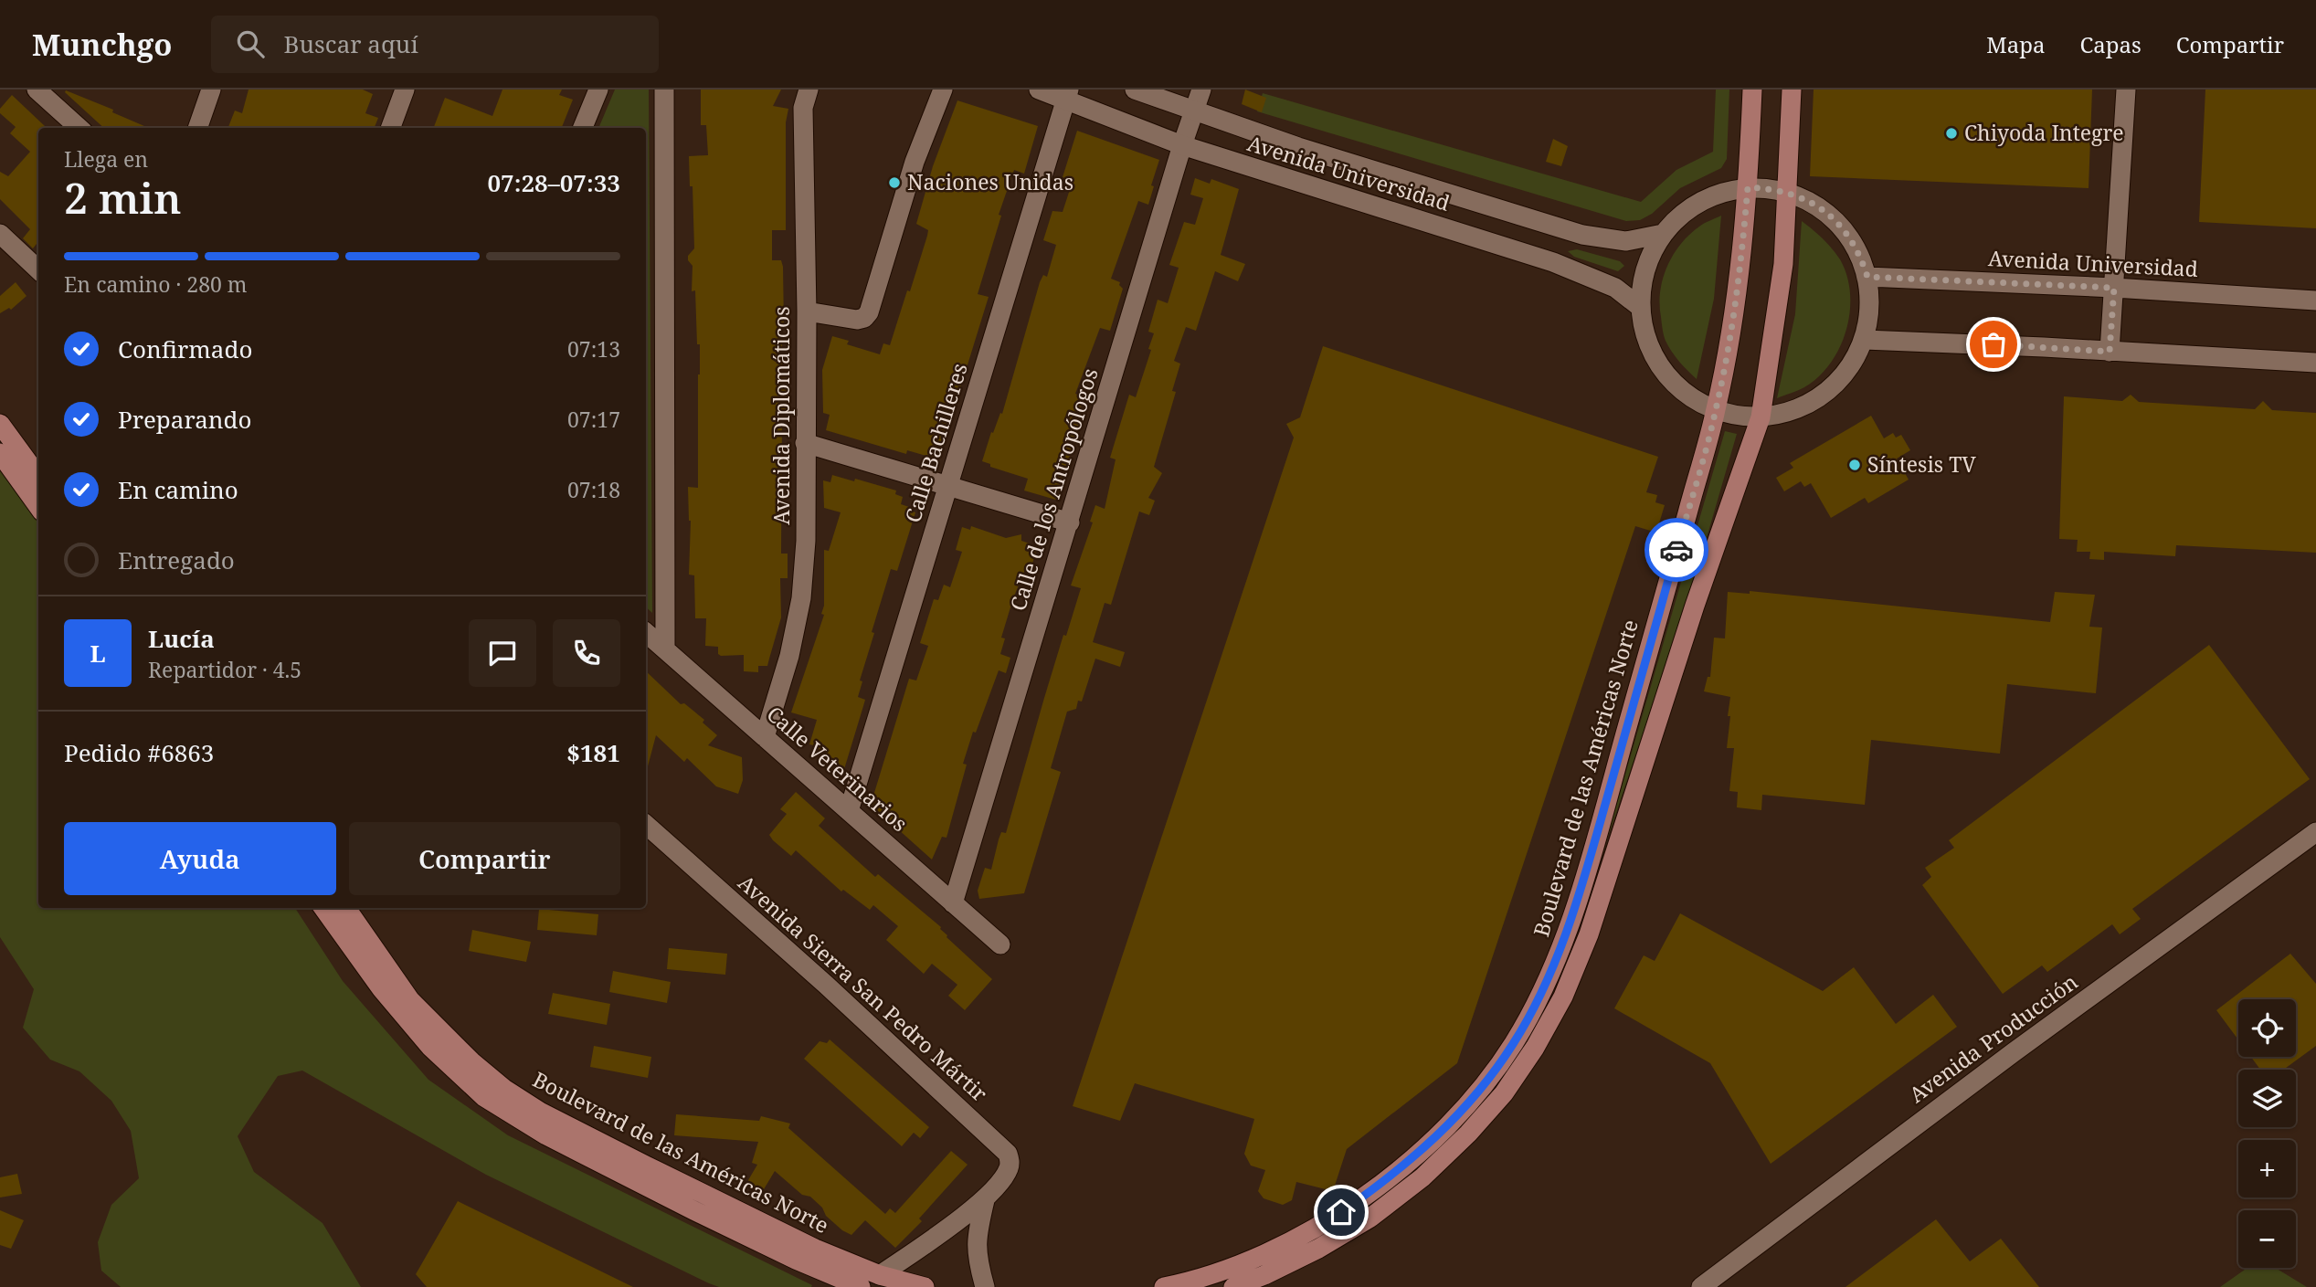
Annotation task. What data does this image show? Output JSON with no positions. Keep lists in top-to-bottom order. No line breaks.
{"streets":{"main road":["Boulevard de las Américas Norte"],"street":["Avenida Universidad","Avenida Diplomáticos","Calle Bachilleres","Calle de los Antropólogos","Calle Veterinarios","Avenida Sierra San Pedro Mártir","Avenida Producción"]},"crossings":[["Avenida Universidad","Calle Bachilleres"],["Avenida Universidad","Calle de los Antropólogos"],["Avenida Diplomáticos","Calle Veterinarios"],["Calle Bachilleres","Calle Veterinarios"],["Calle de los Antropólogos","Calle Veterinarios"],["Boulevard de las Américas Norte","Avenida Sierra San Pedro Mártir"]],"places":["Chiyoda Integre","Naciones Unidas","Síntesis TV"],"page":{"header":"Munchgo","search":"Buscar aquí","nav":["Mapa","Capas","Compartir"],"heading":["2 min","Llega en","07:28–07:33"],"panel":["Lucía","Repartidor · 4.5","Pedido #6863","$181"],"bar":"En camino · 280 m","list":[["Confirmado","07:13"],["Preparando","07:17"],["En camino","07:18"],"Entregado"],"round":"L","buttons":["Ayuda","Compartir"],"map_buttons":["+","−"]}}
